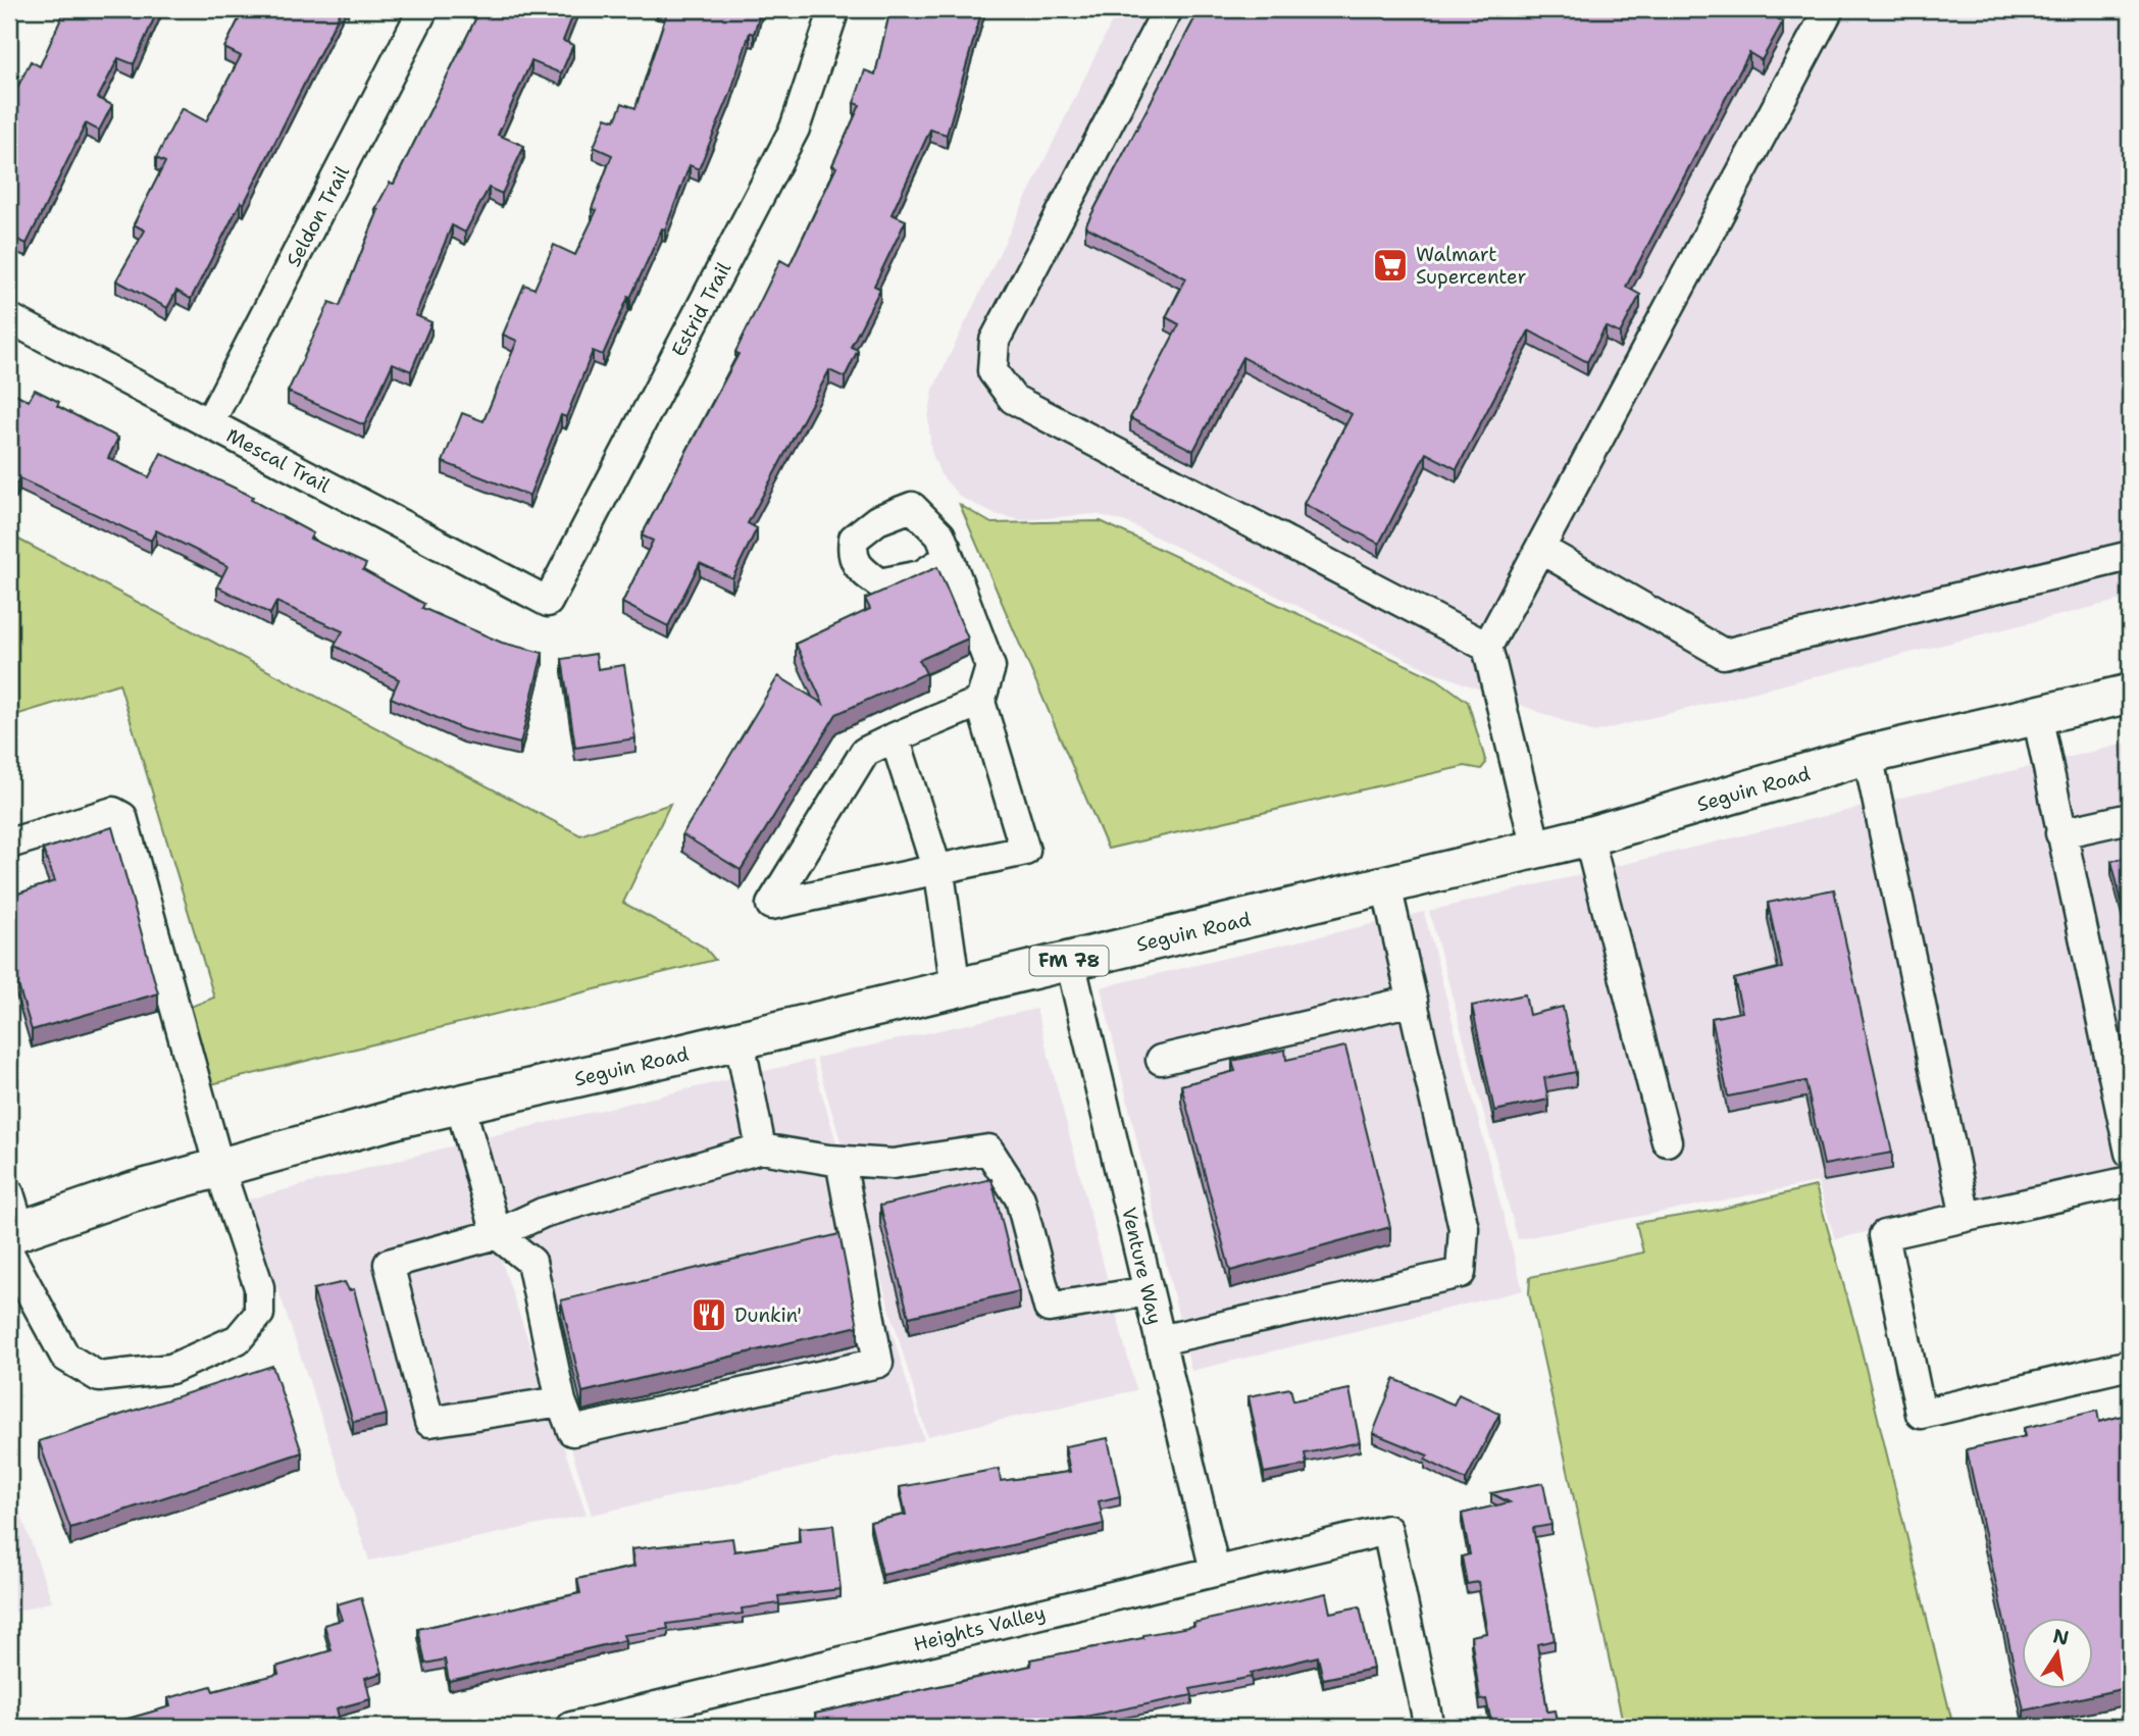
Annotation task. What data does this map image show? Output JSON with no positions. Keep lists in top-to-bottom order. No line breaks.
{"streets":{"main road":["Seguin Road","FM 78"],"street":["Seldon Trail","Estrid Trail","Mescal Trail","Venture Way","Heights Valley"]},"crossings":[["Seldon Trail","Mescal Trail"],["Estrid Trail","Mescal Trail"],["Seguin Road","Venture Way"],["Venture Way","Heights Valley"]],"places":{"supermarket":["Walmart Supercenter"],"restaurant":["Dunkin'"]},"north":"top"}
